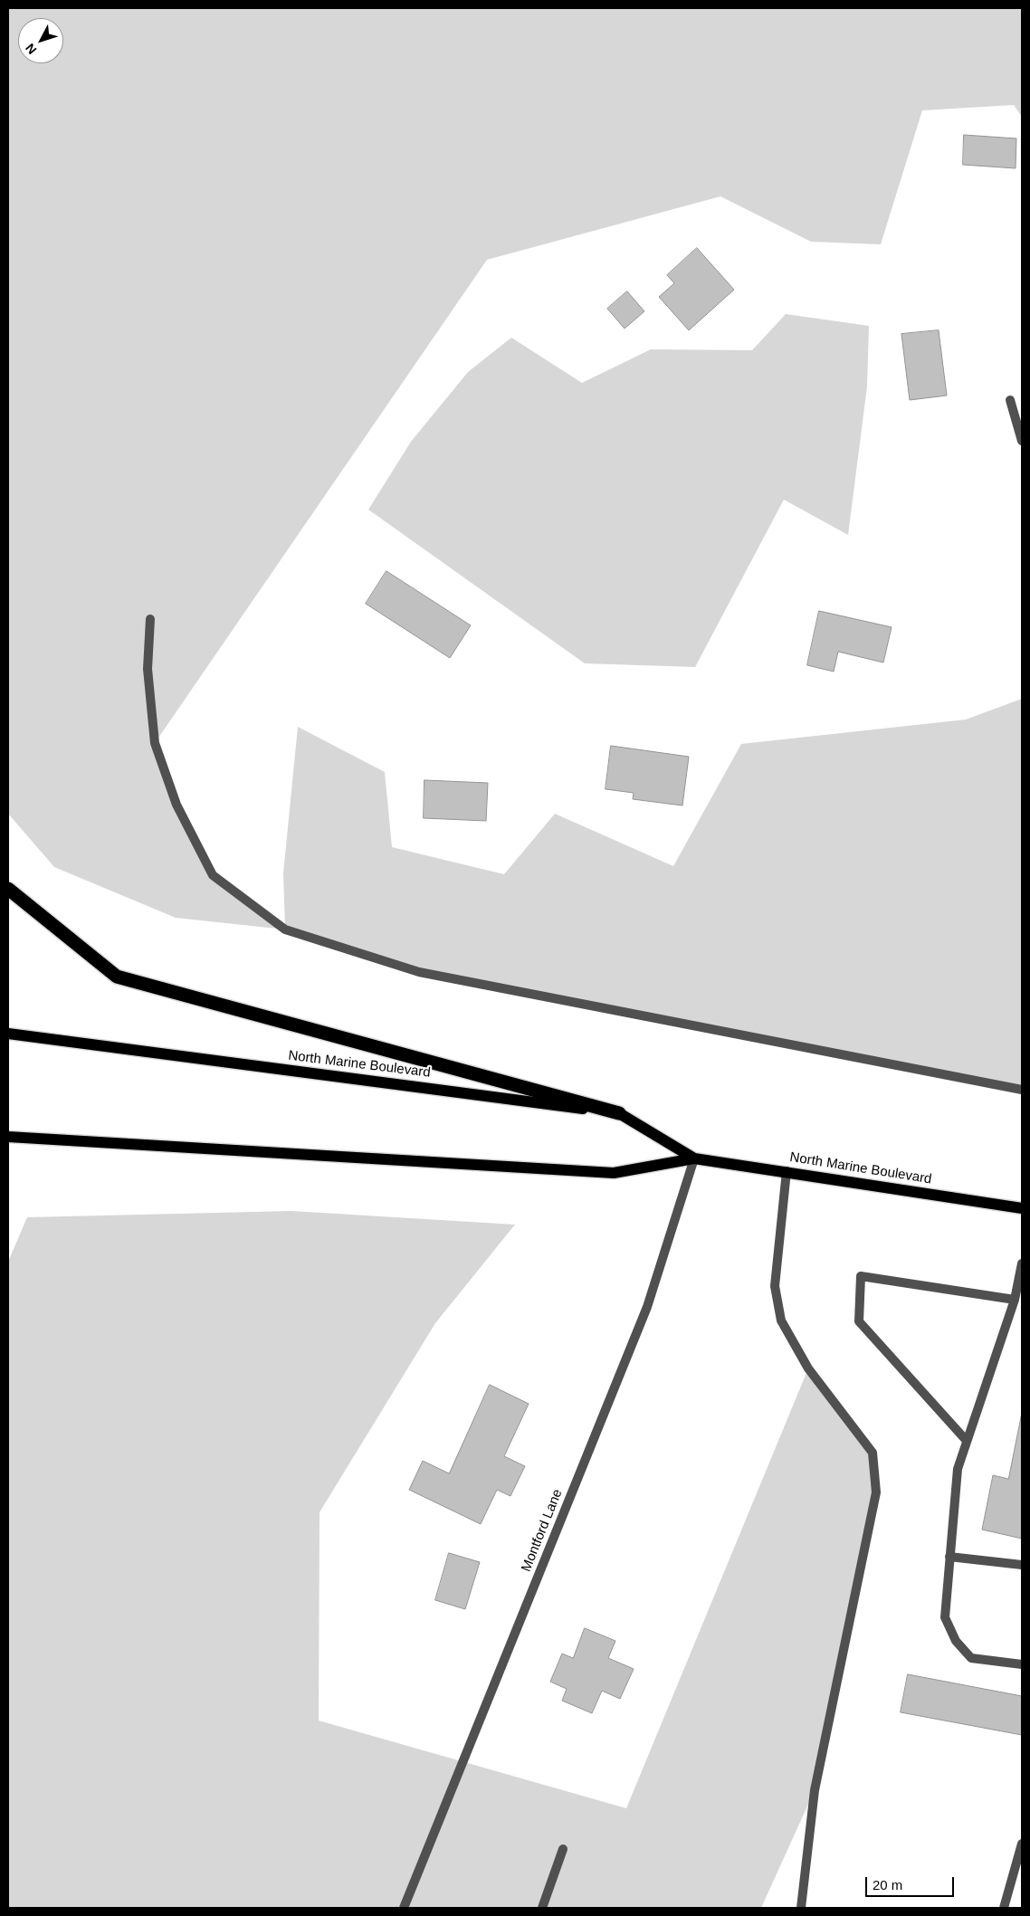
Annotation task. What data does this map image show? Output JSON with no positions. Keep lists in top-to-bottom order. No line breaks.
{"streets":{"main road":["North Marine Boulevard"],"street":["Montford Lane"]},"crossings":[["North Marine Boulevard","Montford Lane"]],"scale_bar":"20 m","north":"bottom left"}
